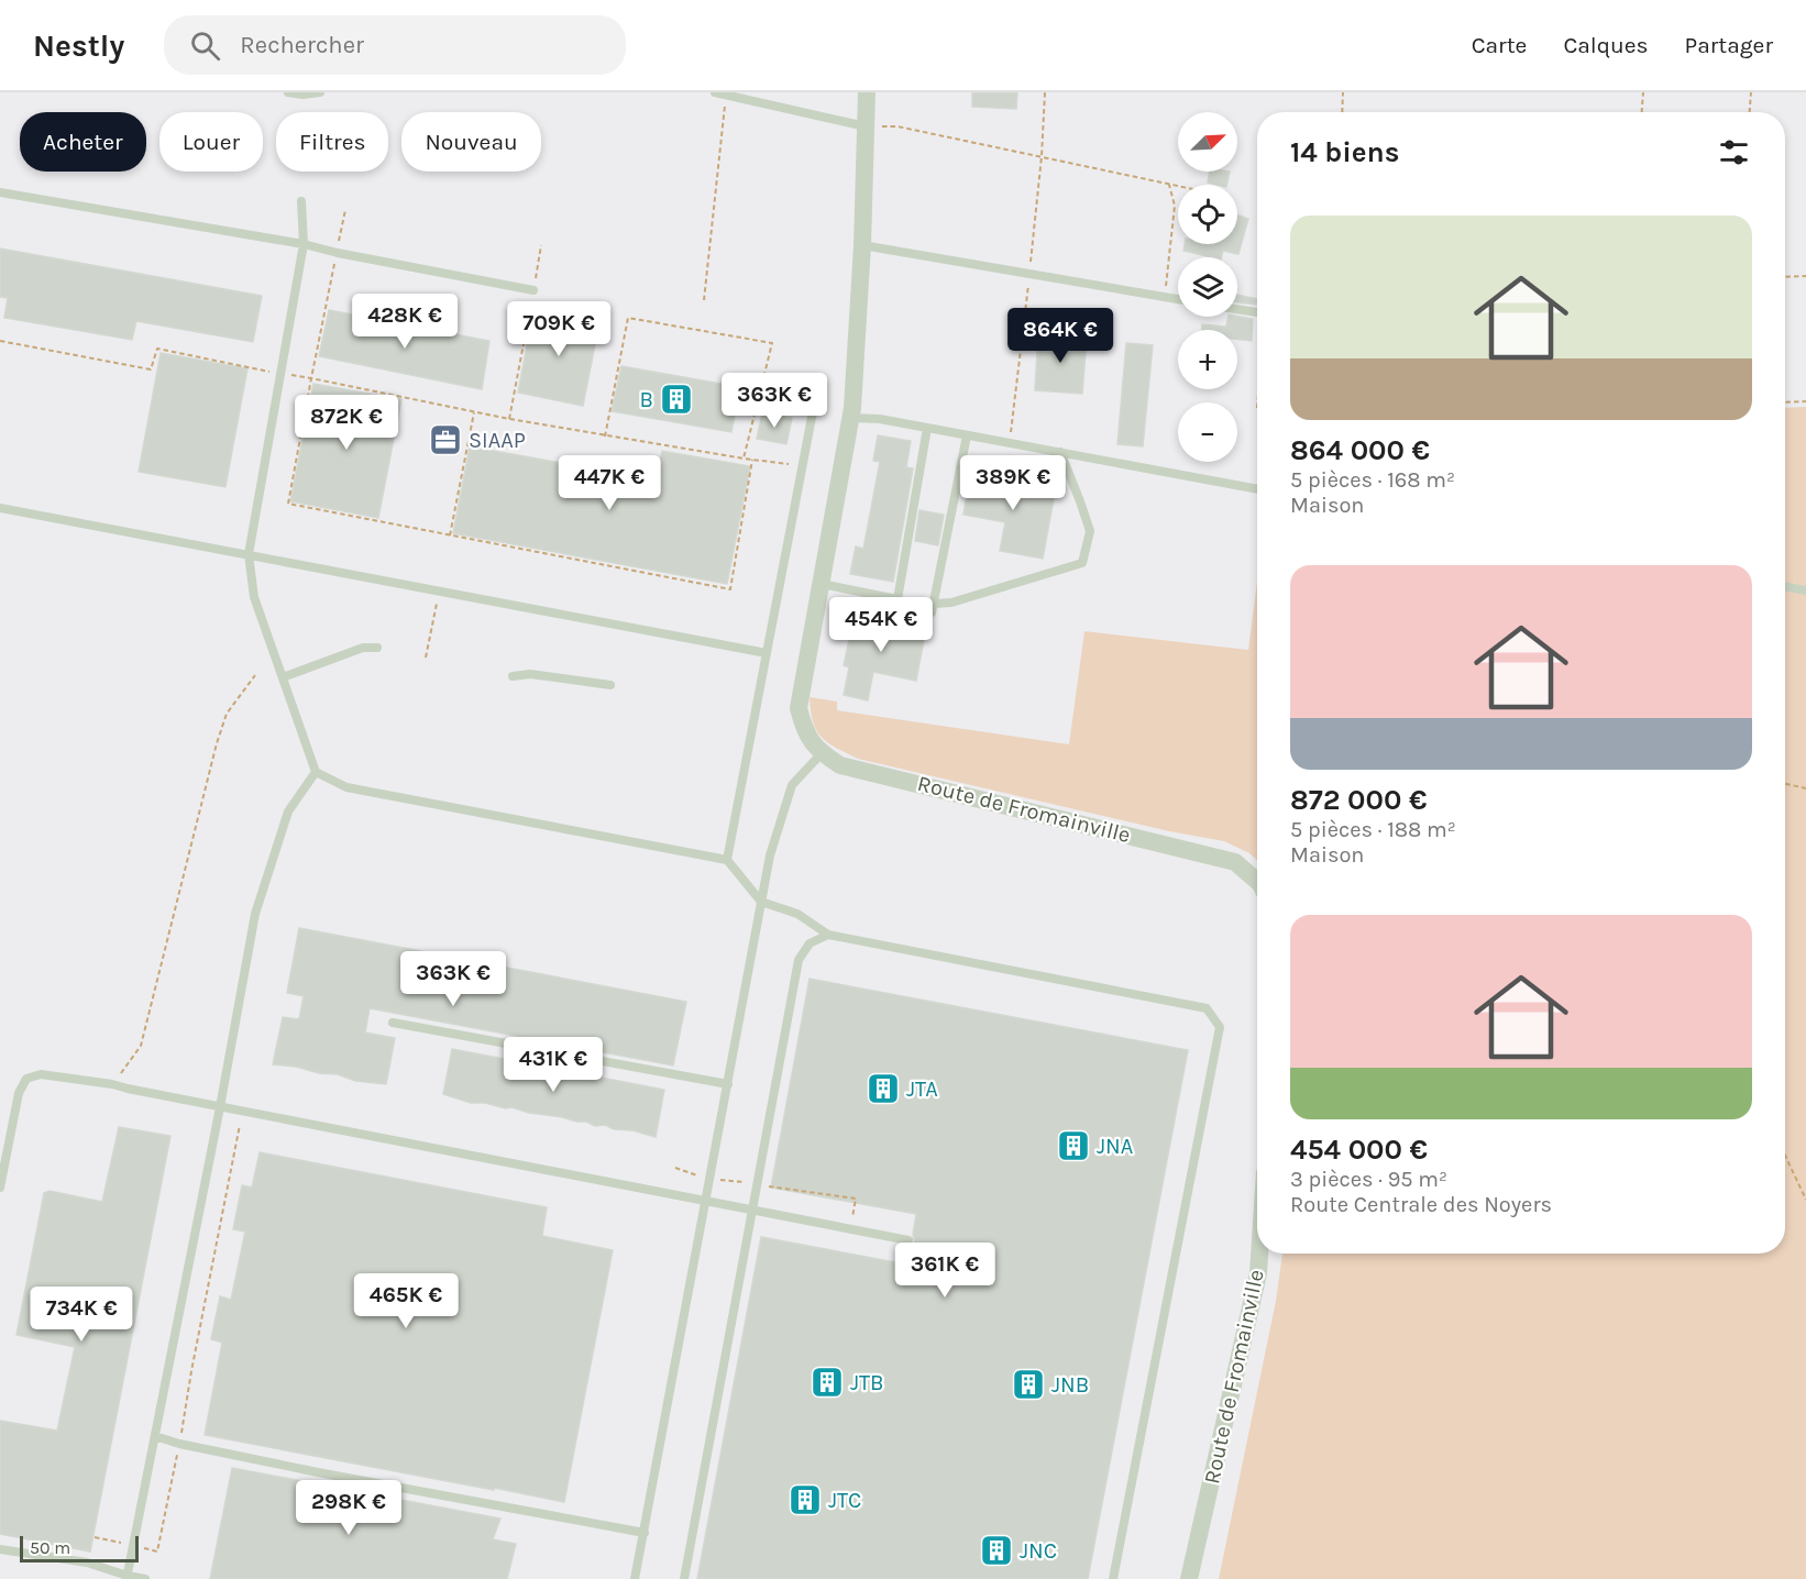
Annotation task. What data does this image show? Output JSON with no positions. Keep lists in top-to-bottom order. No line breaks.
{"streets":{"street":["Route de Fromainville"]},"places":{"building":["B","JTA","JNA","JTB","JNB","JTC","JNC"],"office":["SIAAP"]},"scale_bar":"50 m","north":"top right","page":{"header":"Nestly","search":"Rechercher","nav":["Carte","Calques","Partager"],"map_buttons":["+","−"],"chip":["Acheter","Louer","Filtres","Nouveau"],"heading":"14 biens","list":[{"name":"864 000 €","note":"5 pièces · 168 m² · Maison"},{"name":"872 000 €","note":"5 pièces · 188 m² · Maison"},{"name":"454 000 €","note":"3 pièces · 95 m² · Route Centrale des Noyers"}],"price":["428K €","709K €","864K €","363K €","872K €","447K €","389K €","454K €","363K €","431K €","361K €","465K €","734K €","298K €"],"scale":"50 m"}}
